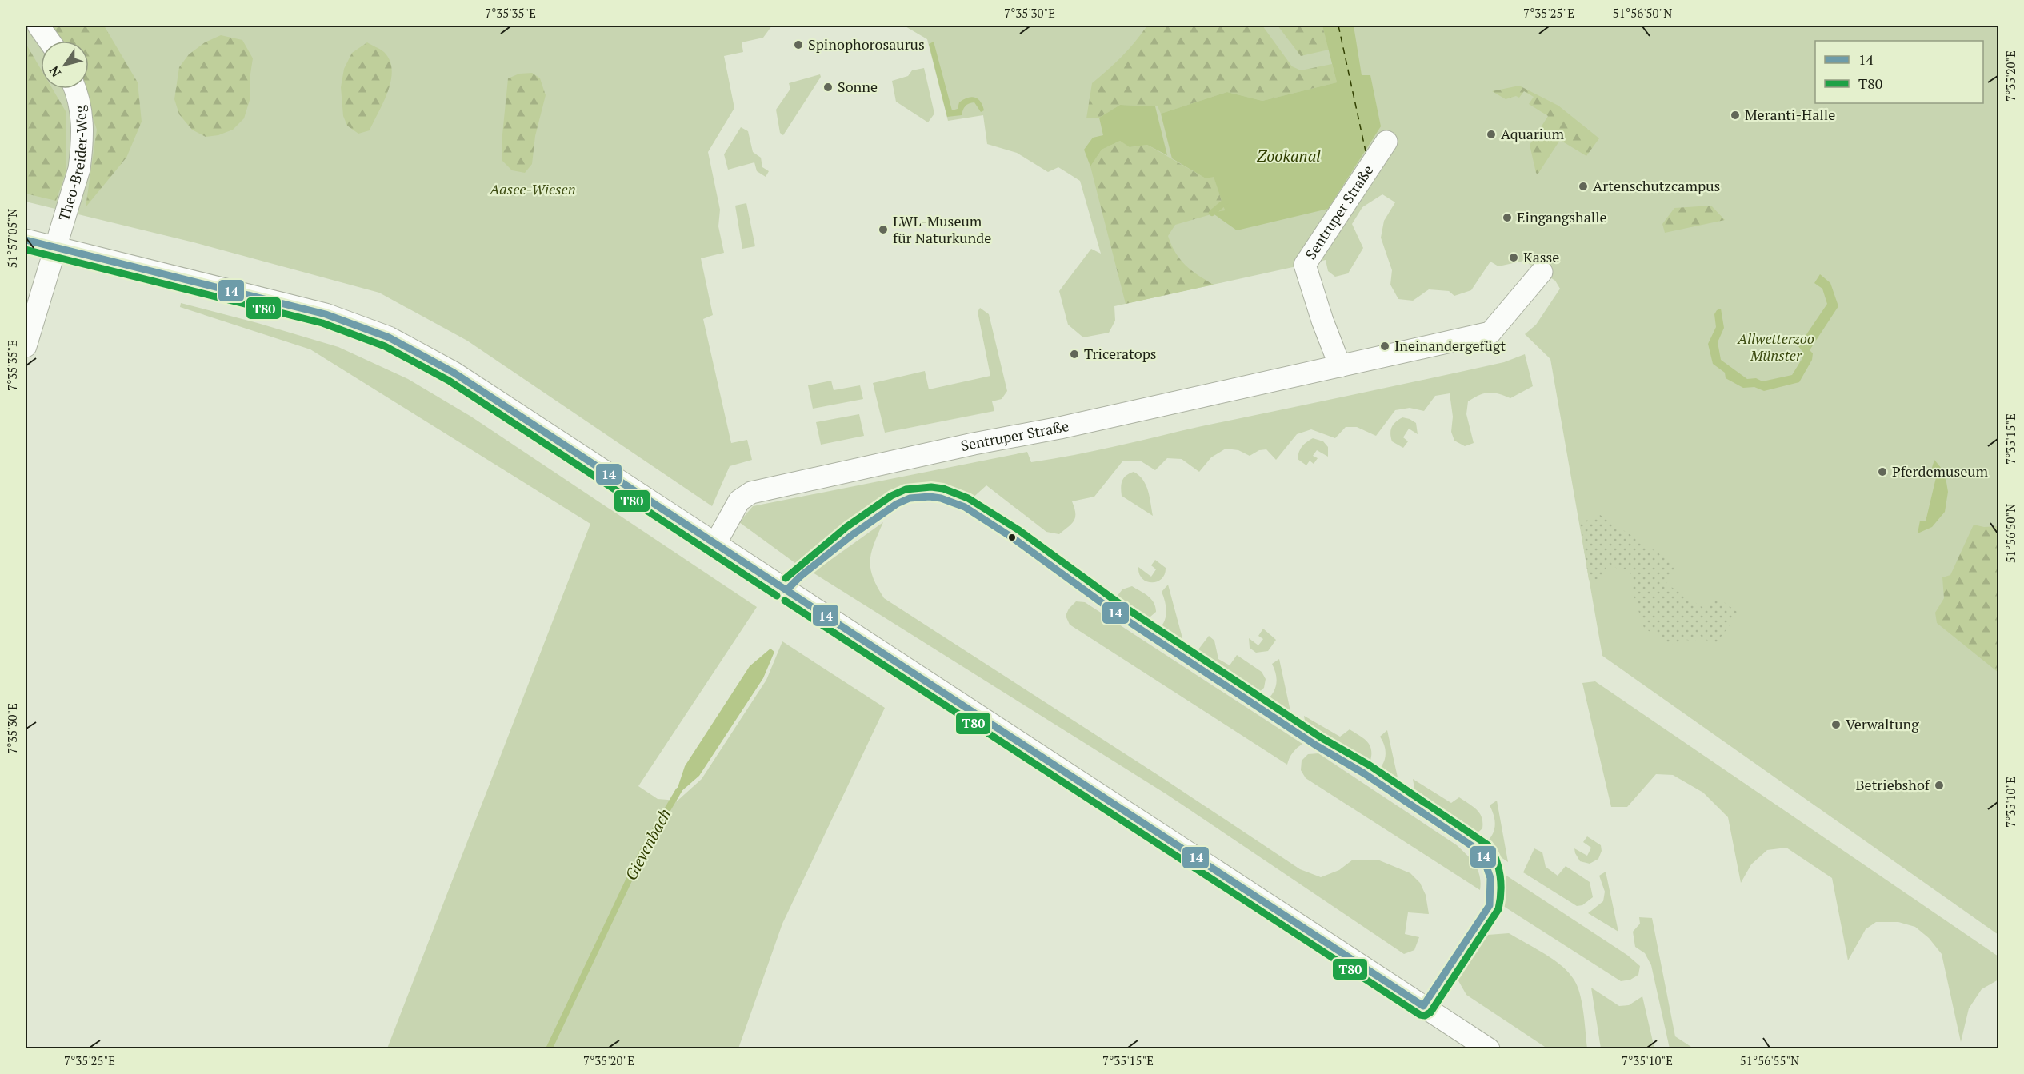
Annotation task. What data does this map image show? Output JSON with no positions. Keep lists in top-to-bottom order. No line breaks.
{"streets":{"street":["Theo-Breider-Weg","Sentruper Straße"]},"water":["Zookanal","Gievenbach"],"parks":["Aasee-Wiesen","Allwetterzoo Münster"],"places":["Spinophorosaurus","Sonne","Meranti-Halle","Aquarium","Artenschutzcampus","Eingangshalle","LWL-Museum für Naturkunde","Kasse","Ineinandergefügt","Triceratops","Pferdemuseum","Verwaltung","Betriebshof"],"lines":["transit line 14","transit line T80"],"legend":["14","T80"],"north":"bottom left","coordinates":["7°35'35\"E","7°35'30\"E","7°35'25\"E","51°56'50\"N","7°35'20\"E","51°57'05\"N","7°35'15\"E","7°35'10\"E","51°56'55\"N"]}
